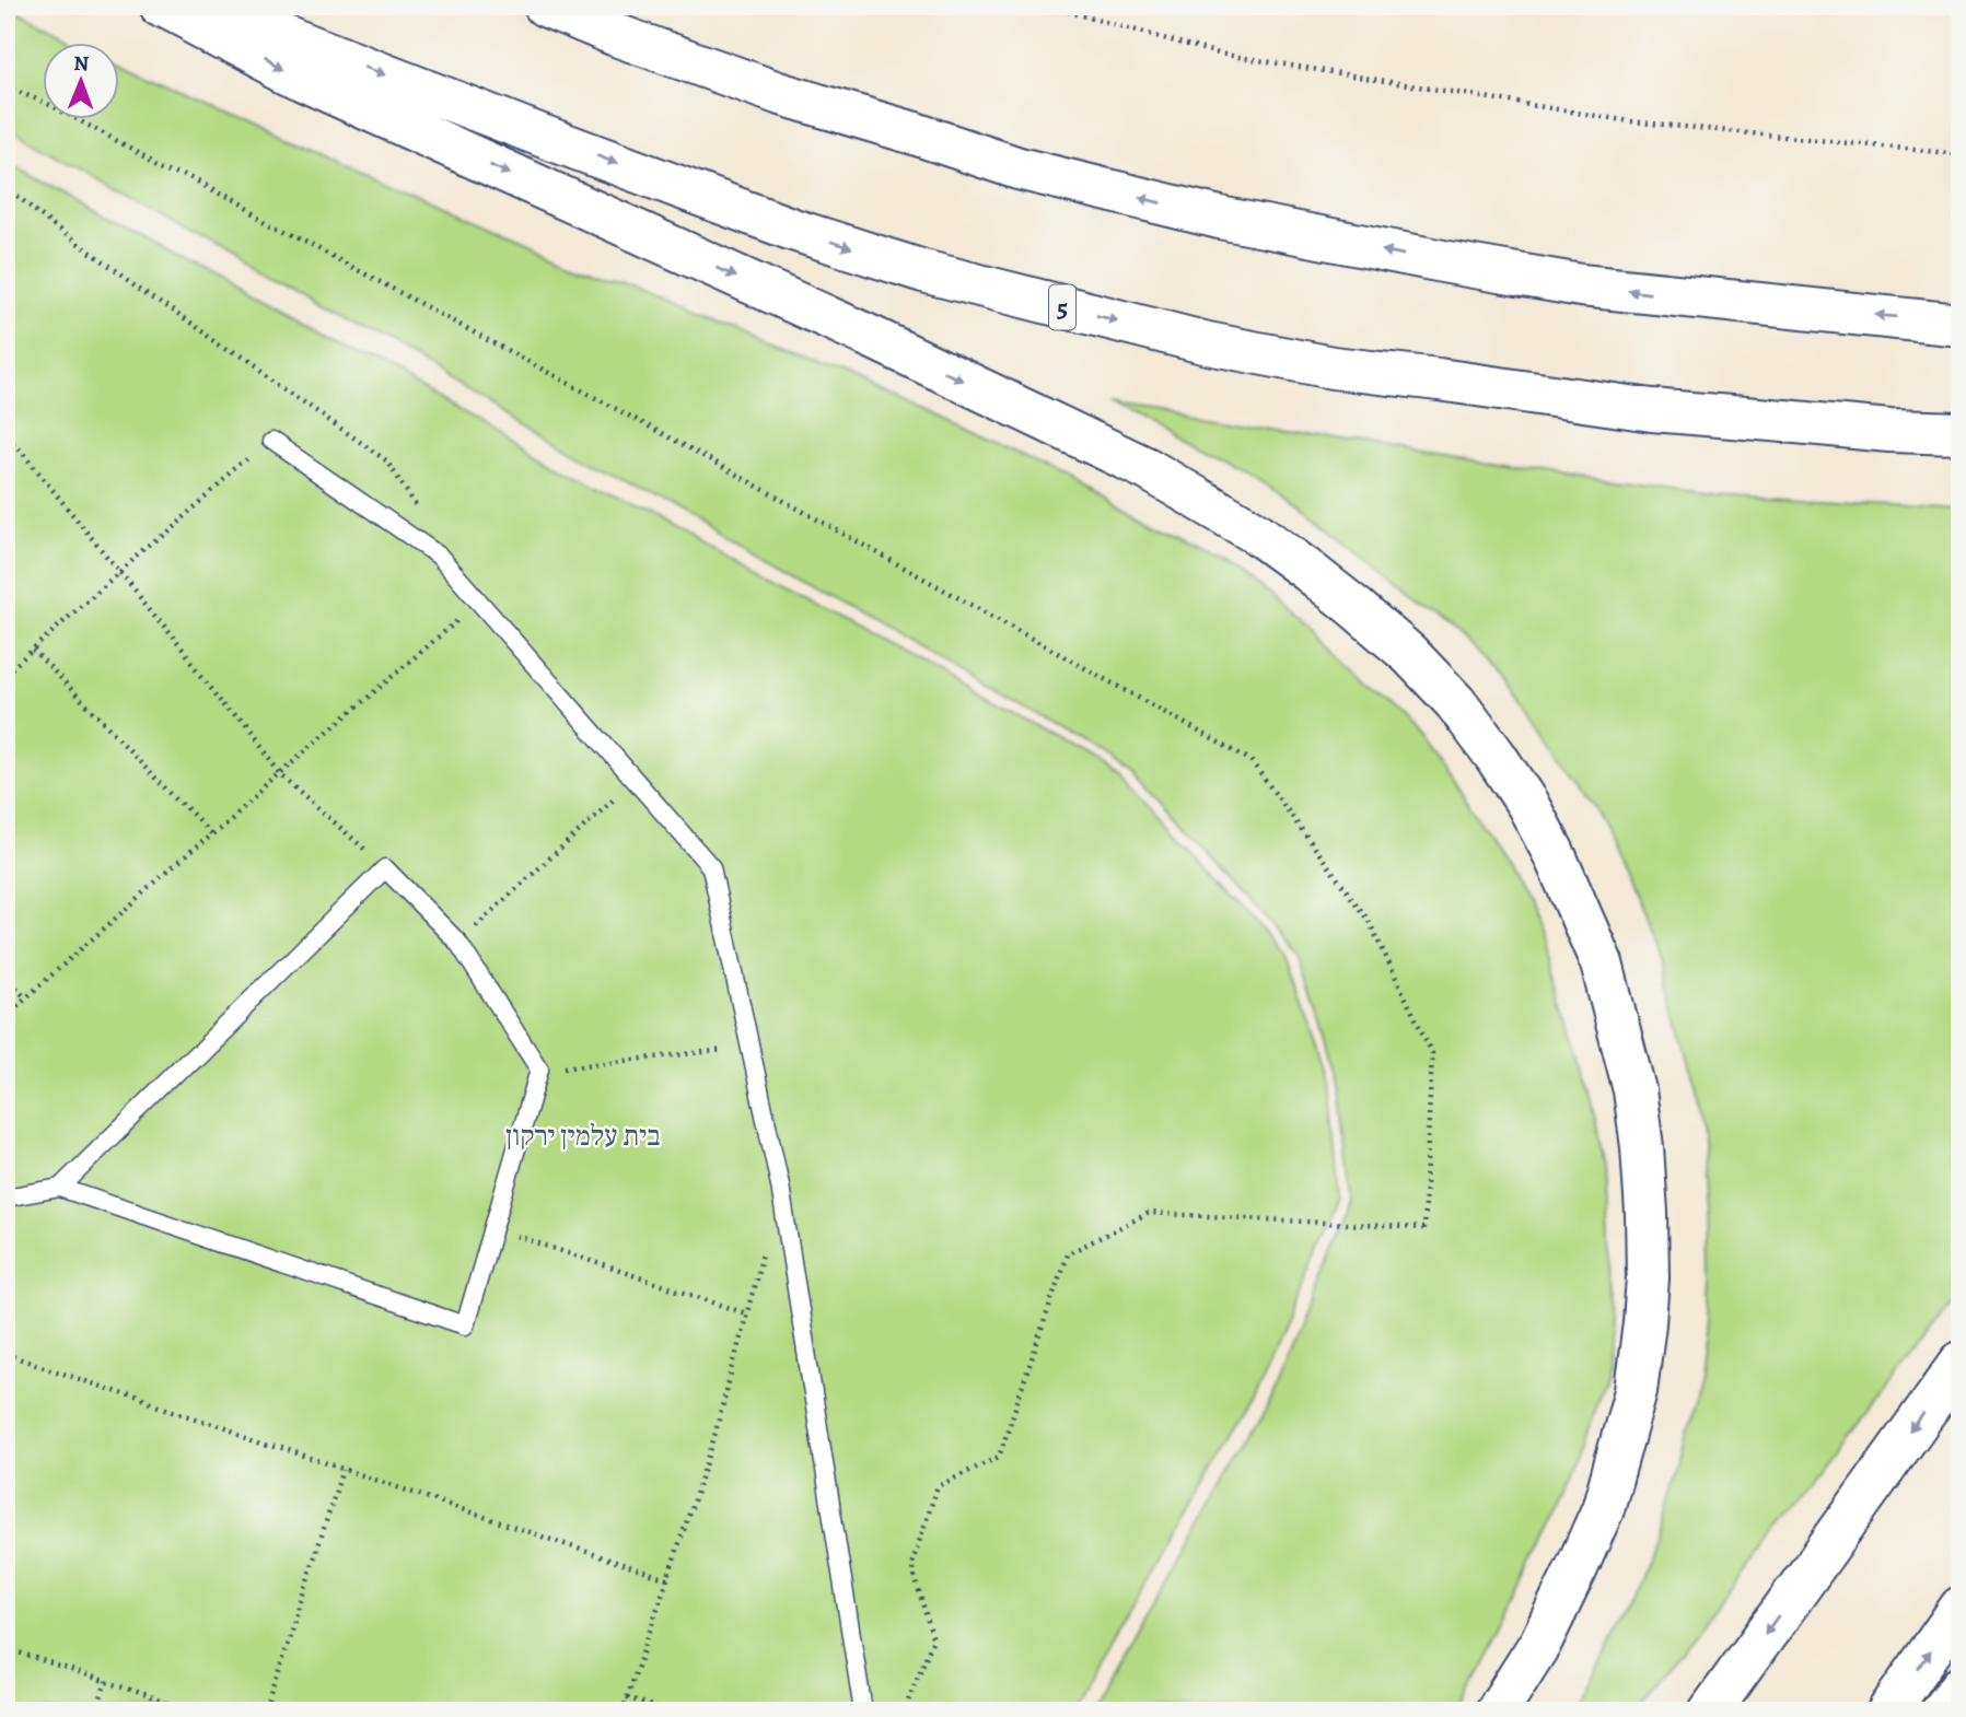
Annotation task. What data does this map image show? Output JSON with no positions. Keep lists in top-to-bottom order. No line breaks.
{"streets":{"main road":["5"]},"parks":["בית עלמין ירקון"],"north":"top"}
